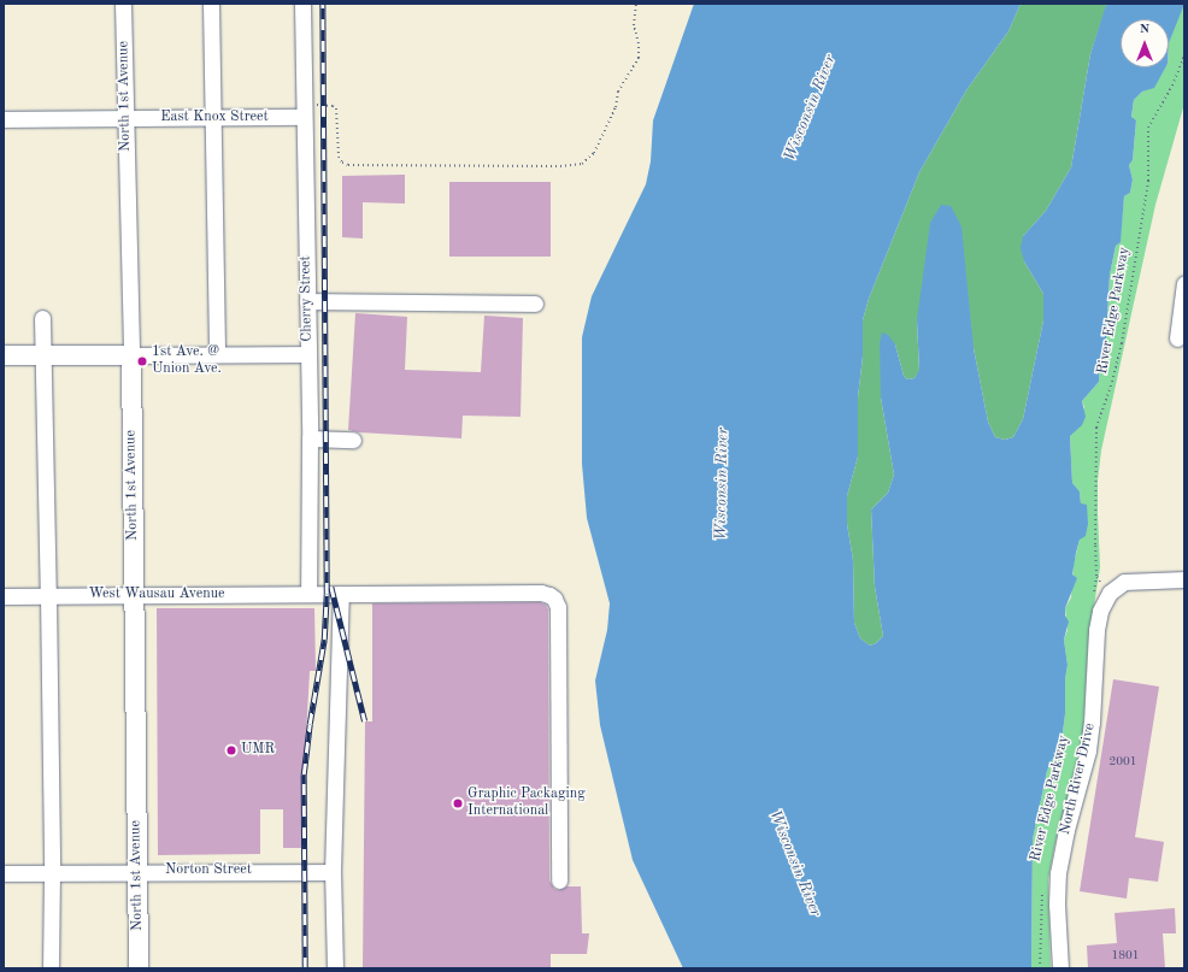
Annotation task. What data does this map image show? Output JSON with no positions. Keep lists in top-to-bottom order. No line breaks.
{"streets":{"main road":["North 1st Avenue"],"street":["East Knox Street","Cherry Street","West Wausau Avenue","North River Drive","Norton Street"],"path":["River Edge Parkway"]},"crossings":[["North 1st Avenue","East Knox Street"],["North 1st Avenue","West Wausau Avenue"],["North 1st Avenue","Norton Street"],["East Knox Street","Cherry Street"],["Cherry Street","West Wausau Avenue"]],"water":["Wisconsin River"],"places":["1st Ave. @ Union Ave.","UMR","Graphic Packaging International"],"house_numbers":["2001","1801"],"north":"top"}
